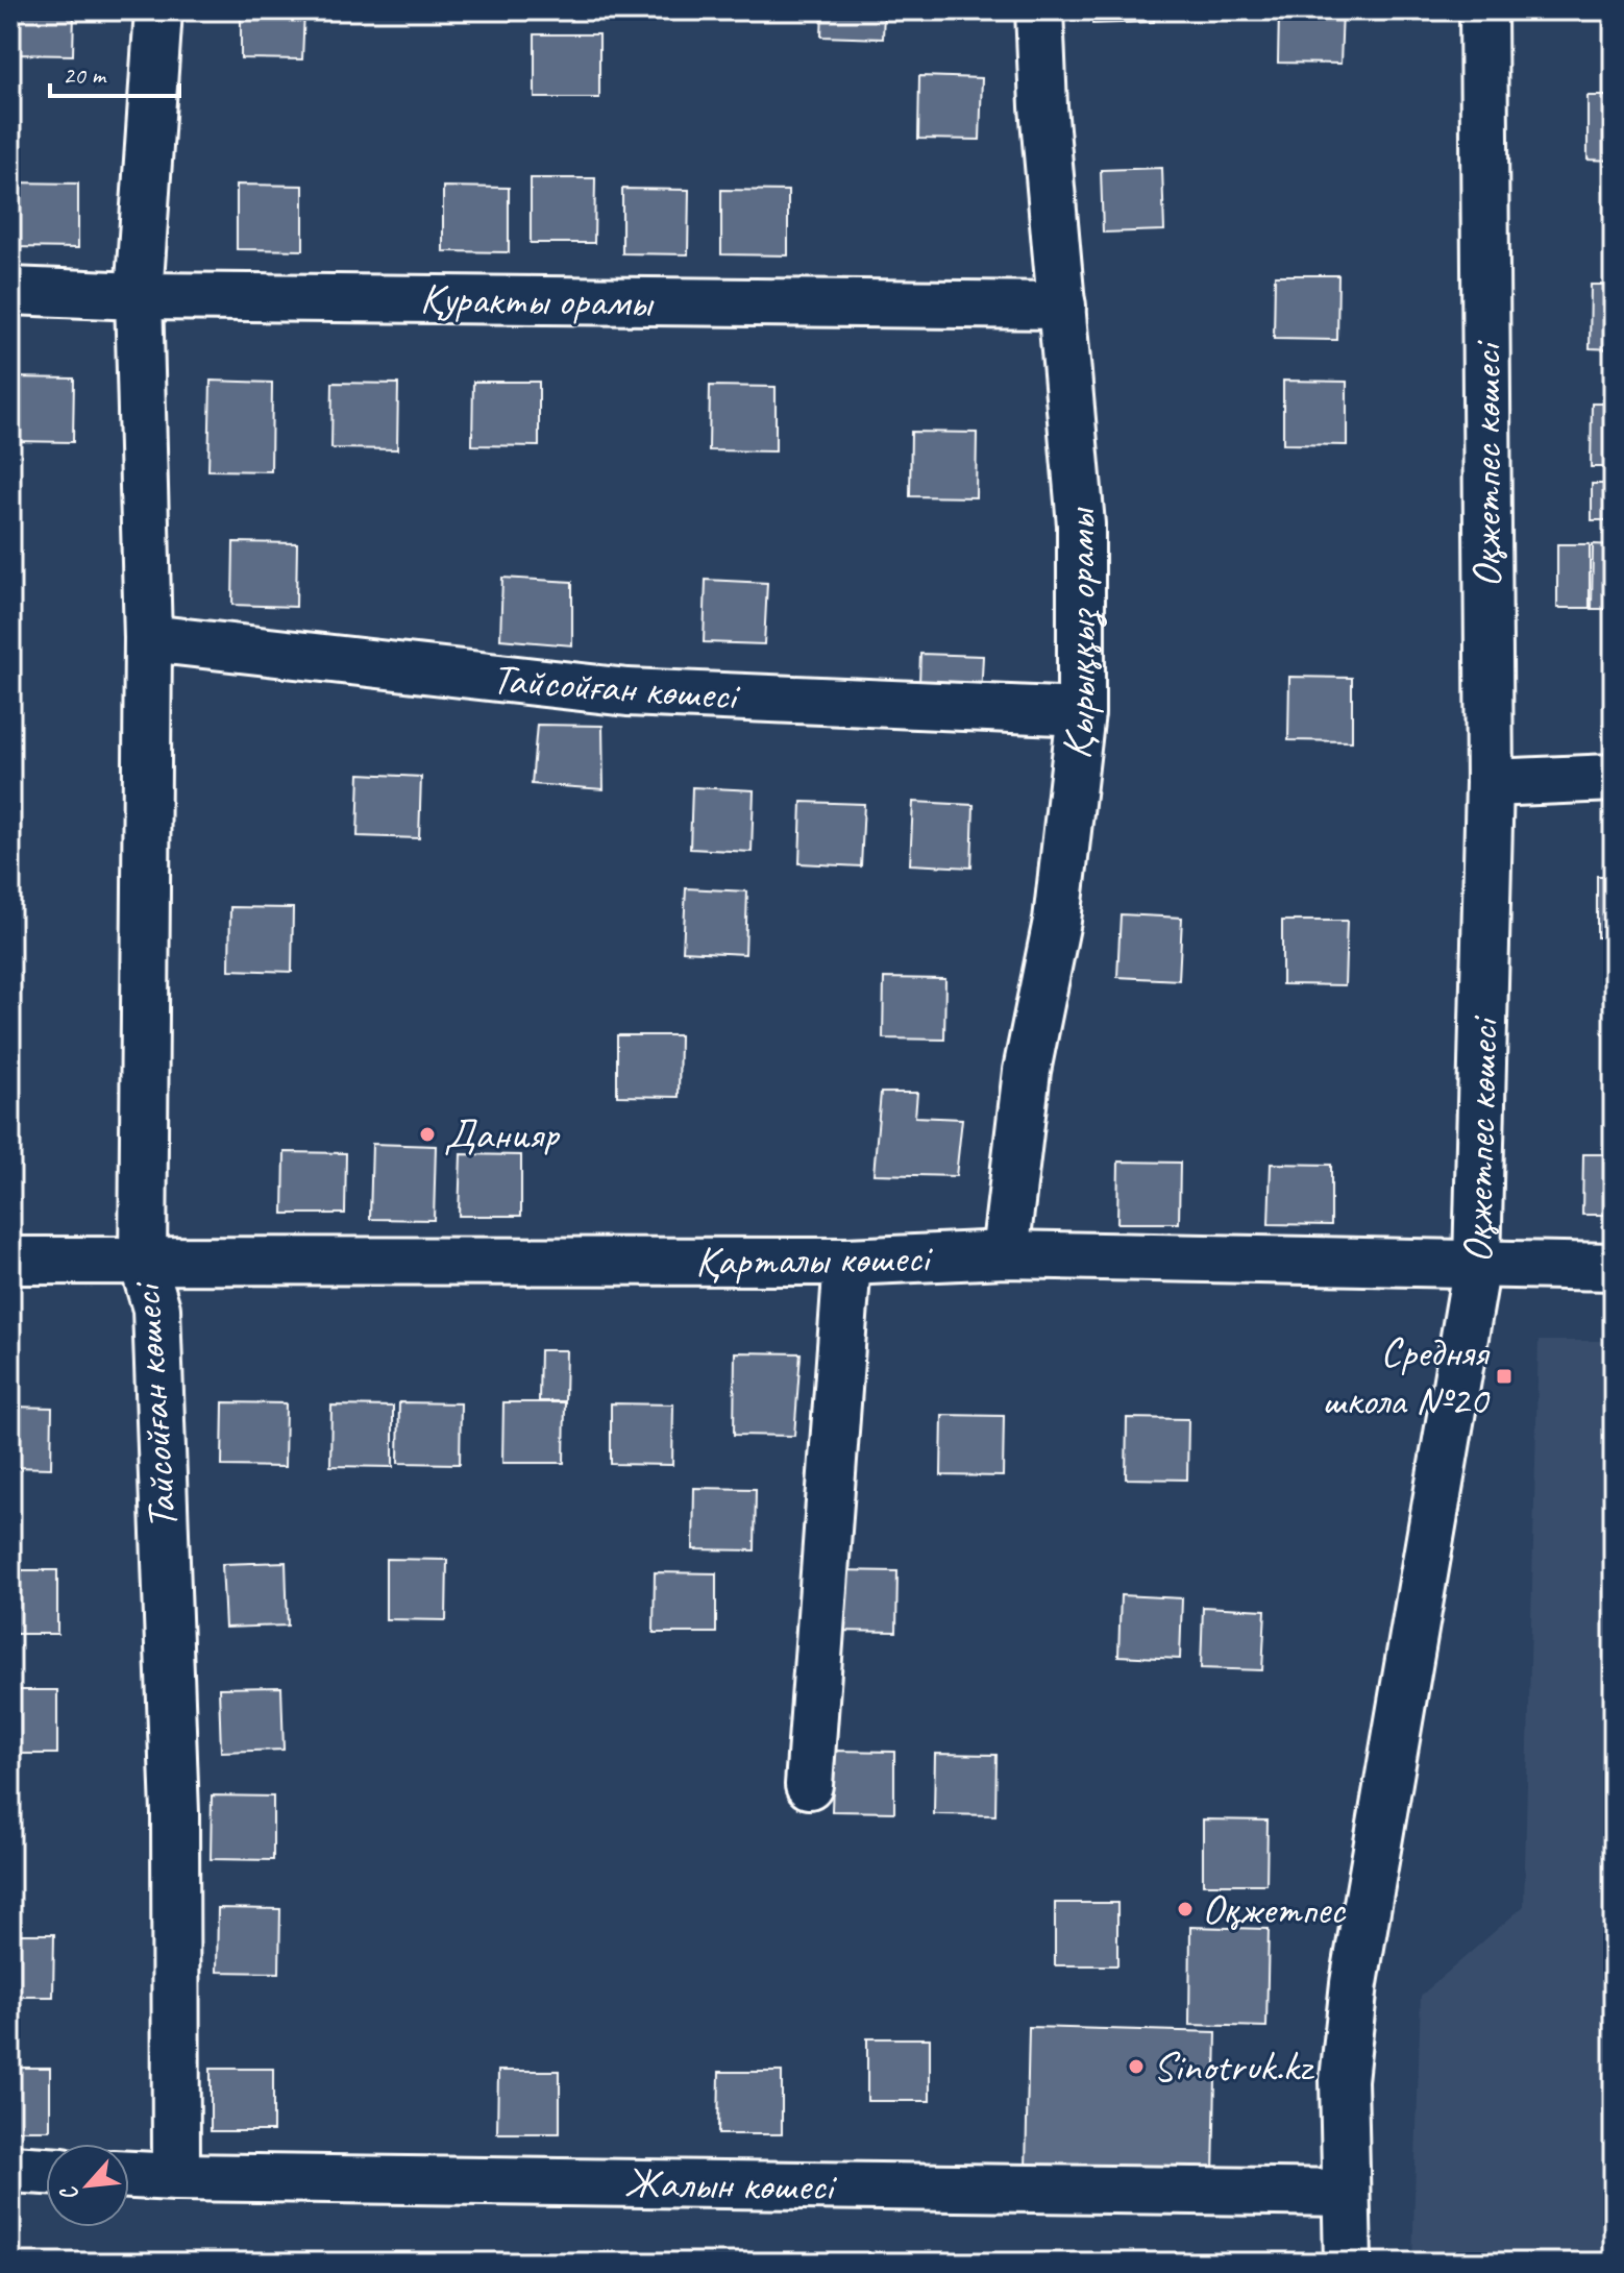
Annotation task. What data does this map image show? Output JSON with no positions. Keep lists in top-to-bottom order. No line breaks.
{"streets":{"street":["Қуракты орамы","Оқжетпес көшесі","Қырыққыз орамы","Тайсойған көшесі","Қарталы көшесі","Жалын көшесі"]},"crossings":[["Қуракты орамы","Қырыққыз орамы"],["Қуракты орамы","Тайсойған көшесі"],["Оқжетпес көшесі","Қарталы көшесі"],["Оқжетпес көшесі","Жалын көшесі"],["Қырыққыз орамы","Тайсойған көшесі"],["Қырыққыз орамы","Қарталы көшесі"],["Тайсойған көшесі","Қарталы көшесі"],["Тайсойған көшесі","Жалын көшесі"]],"places":{"other":["Данияр","Оқжетпес","Sinotruk.kz"],"transit":["Средняя школа №20"]},"scale_bar":"20 m","north":"bottom left"}
